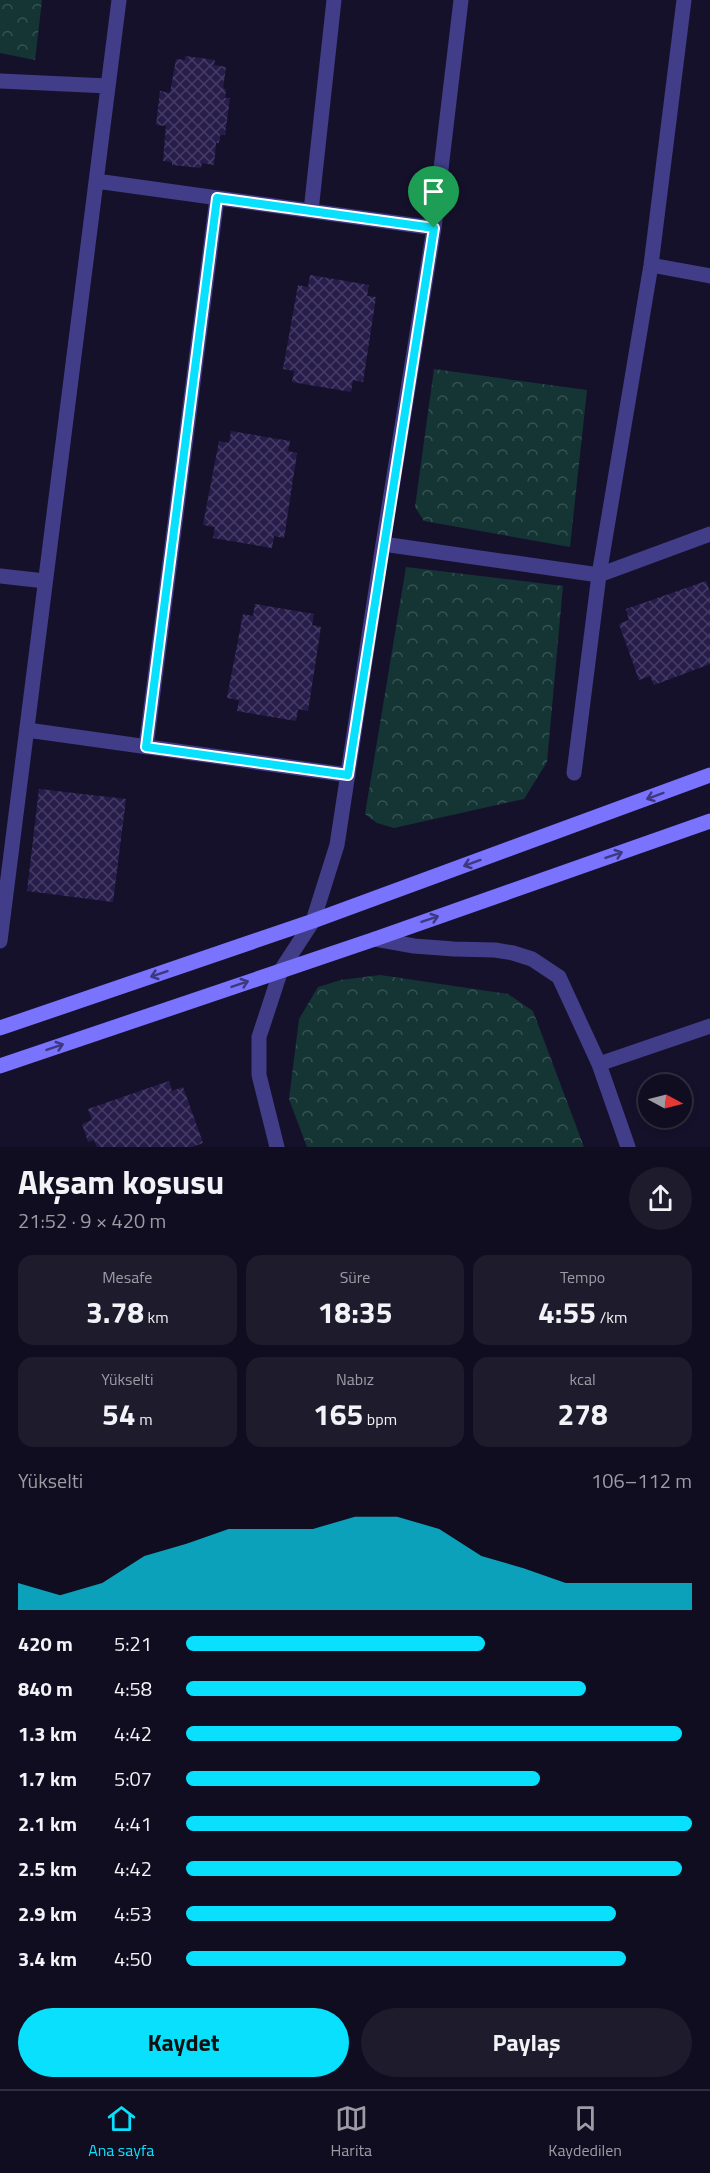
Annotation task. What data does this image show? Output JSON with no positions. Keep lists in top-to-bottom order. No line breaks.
{"north":"right","page":{"heading":["Akşam koşusu","21:52 · 9 × 420 m"],"stats":[["Mesafe","3.78 km"],["Süre","18:35"],["Tempo","4:55 /km"],["Yükselti","54 m"],["Nabız","165 bpm"],["kcal","278"]],"chart":["Yükselti","106–112 m"],"list":[{"name":"420 m","note":"5:21"},{"name":"840 m","note":"4:58"},{"name":"1.3 km","note":"4:42"},{"name":"1.7 km","note":"5:07"},{"name":"2.1 km","note":"4:41"},{"name":"2.5 km","note":"4:42"},{"name":"2.9 km","note":"4:53"},{"name":"3.4 km","note":"4:50"}],"buttons":["Kaydet","Paylaş"],"tabs":["Ana sayfa","Harita","Kaydedilen"]}}
